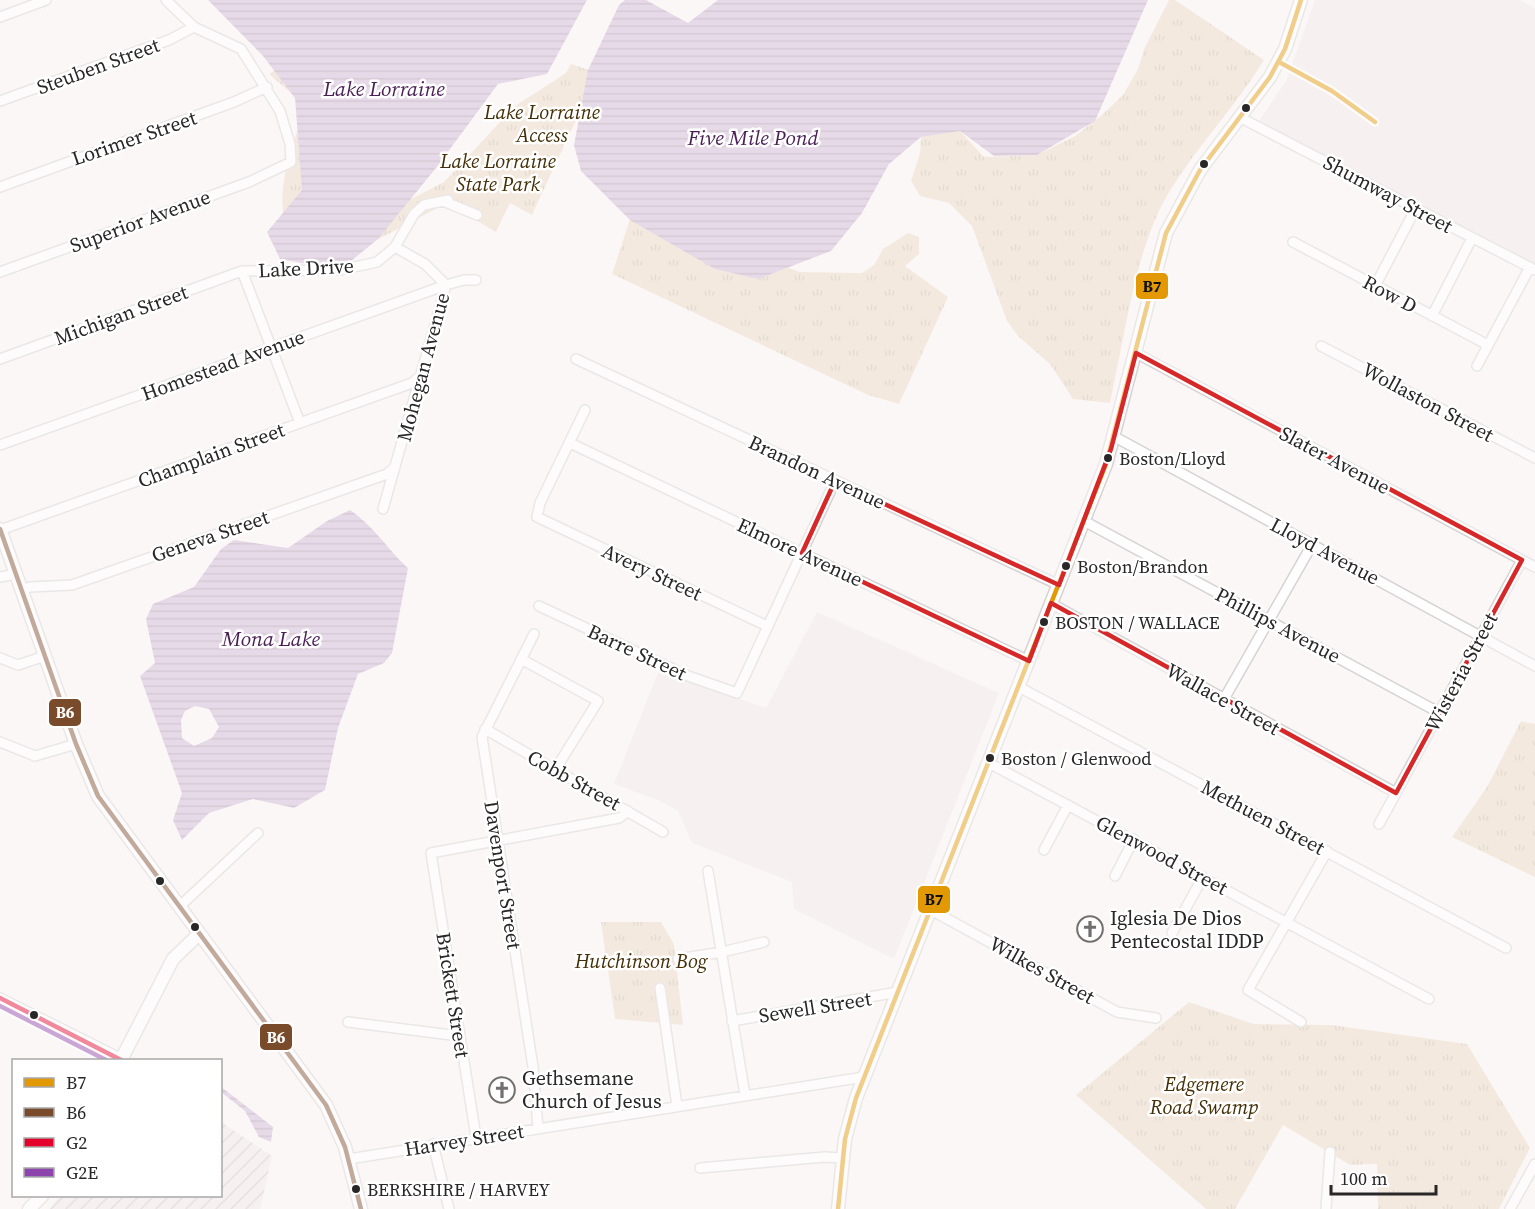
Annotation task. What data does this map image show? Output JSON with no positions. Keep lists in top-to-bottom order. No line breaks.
{"streets":{"street":["Steuben Street","Lorimer Street","Shumway Street","Superior Avenue","Lake Drive","Row D","Michigan Street","Homestead Avenue","Mohegan Avenue","Wollaston Street","Champlain Street","Slater Avenue","Brandon Avenue","Geneva Street","Lloyd Avenue","Elmore Avenue","Avery Street","Phillips Avenue","Barre Street","Wisteria Street","Wallace Street","Cobb Street","Methuen Street","Glenwood Street","Davenport Street","Wilkes Street","Brickett Street","Sewell Street","Harvey Street"]},"crossings":[["Lorimer Street","Superior Avenue"],["Lake Drive","Michigan Street"],["Lake Drive","Mohegan Avenue"],["Homestead Avenue","Mohegan Avenue"],["Mohegan Avenue","Champlain Street"],["Mohegan Avenue","Geneva Street"],["Slater Avenue","Wisteria Street"],["Lloyd Avenue","Wisteria Street"],["Elmore Avenue","Avery Street"],["Avery Street","Barre Street"],["Phillips Avenue","Wisteria Street"],["Wisteria Street","Wallace Street"],["Cobb Street","Davenport Street"],["Davenport Street","Brickett Street"],["Davenport Street","Harvey Street"],["Brickett Street","Harvey Street"]],"water":["Lake Lorraine","Five Mile Pond","Mona Lake"],"parks":["Lake Lorraine Access","Lake Lorraine State Park","Hutchinson Bog","Edgemere Road Swamp"],"places":{"other":["Boston/Lloyd","Boston/Brandon","BOSTON / WALLACE","Boston / Glenwood","BERKSHIRE / HARVEY"],"church":["Iglesia De Dios Pentecostal IDDP","Gethsemane Church of Jesus"]},"lines":["transit line B7","transit line B6","transit line G2","transit line G2E"],"legend":["B7","B6","G2","G2E"],"scale_bar":"100 m"}
